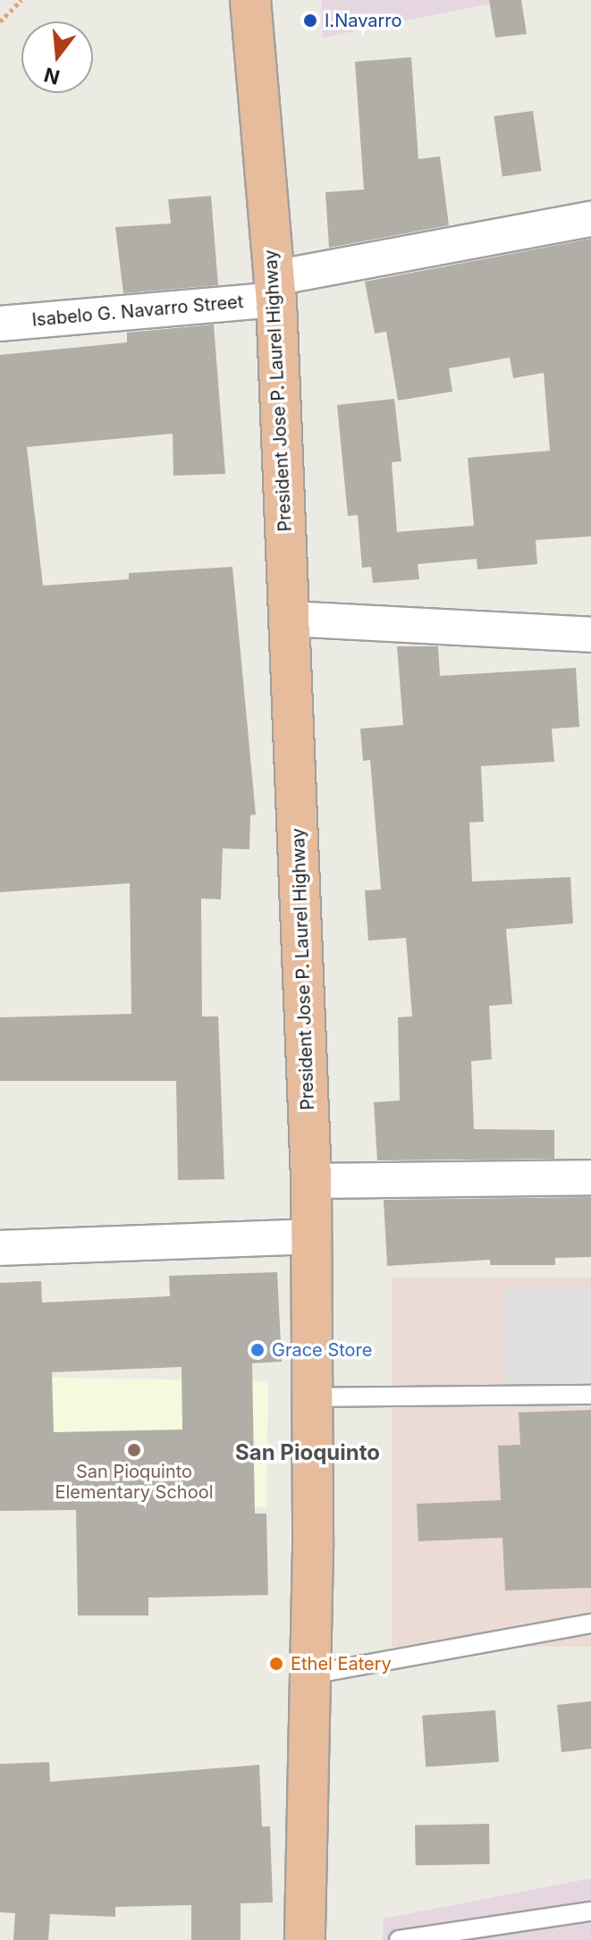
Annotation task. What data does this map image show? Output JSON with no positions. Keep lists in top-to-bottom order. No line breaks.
{"streets":{"highway":["President Jose P. Laurel Highway"],"street":["Isabelo G. Navarro Street"]},"crossings":[["Isabelo G. Navarro Street","President Jose P. Laurel Highway"]],"districts":["San Pioquinto"],"places":["I.Navarro","Grace Store","San Pioquinto Elementary School","Ethel Eatery"],"north":"bottom"}
